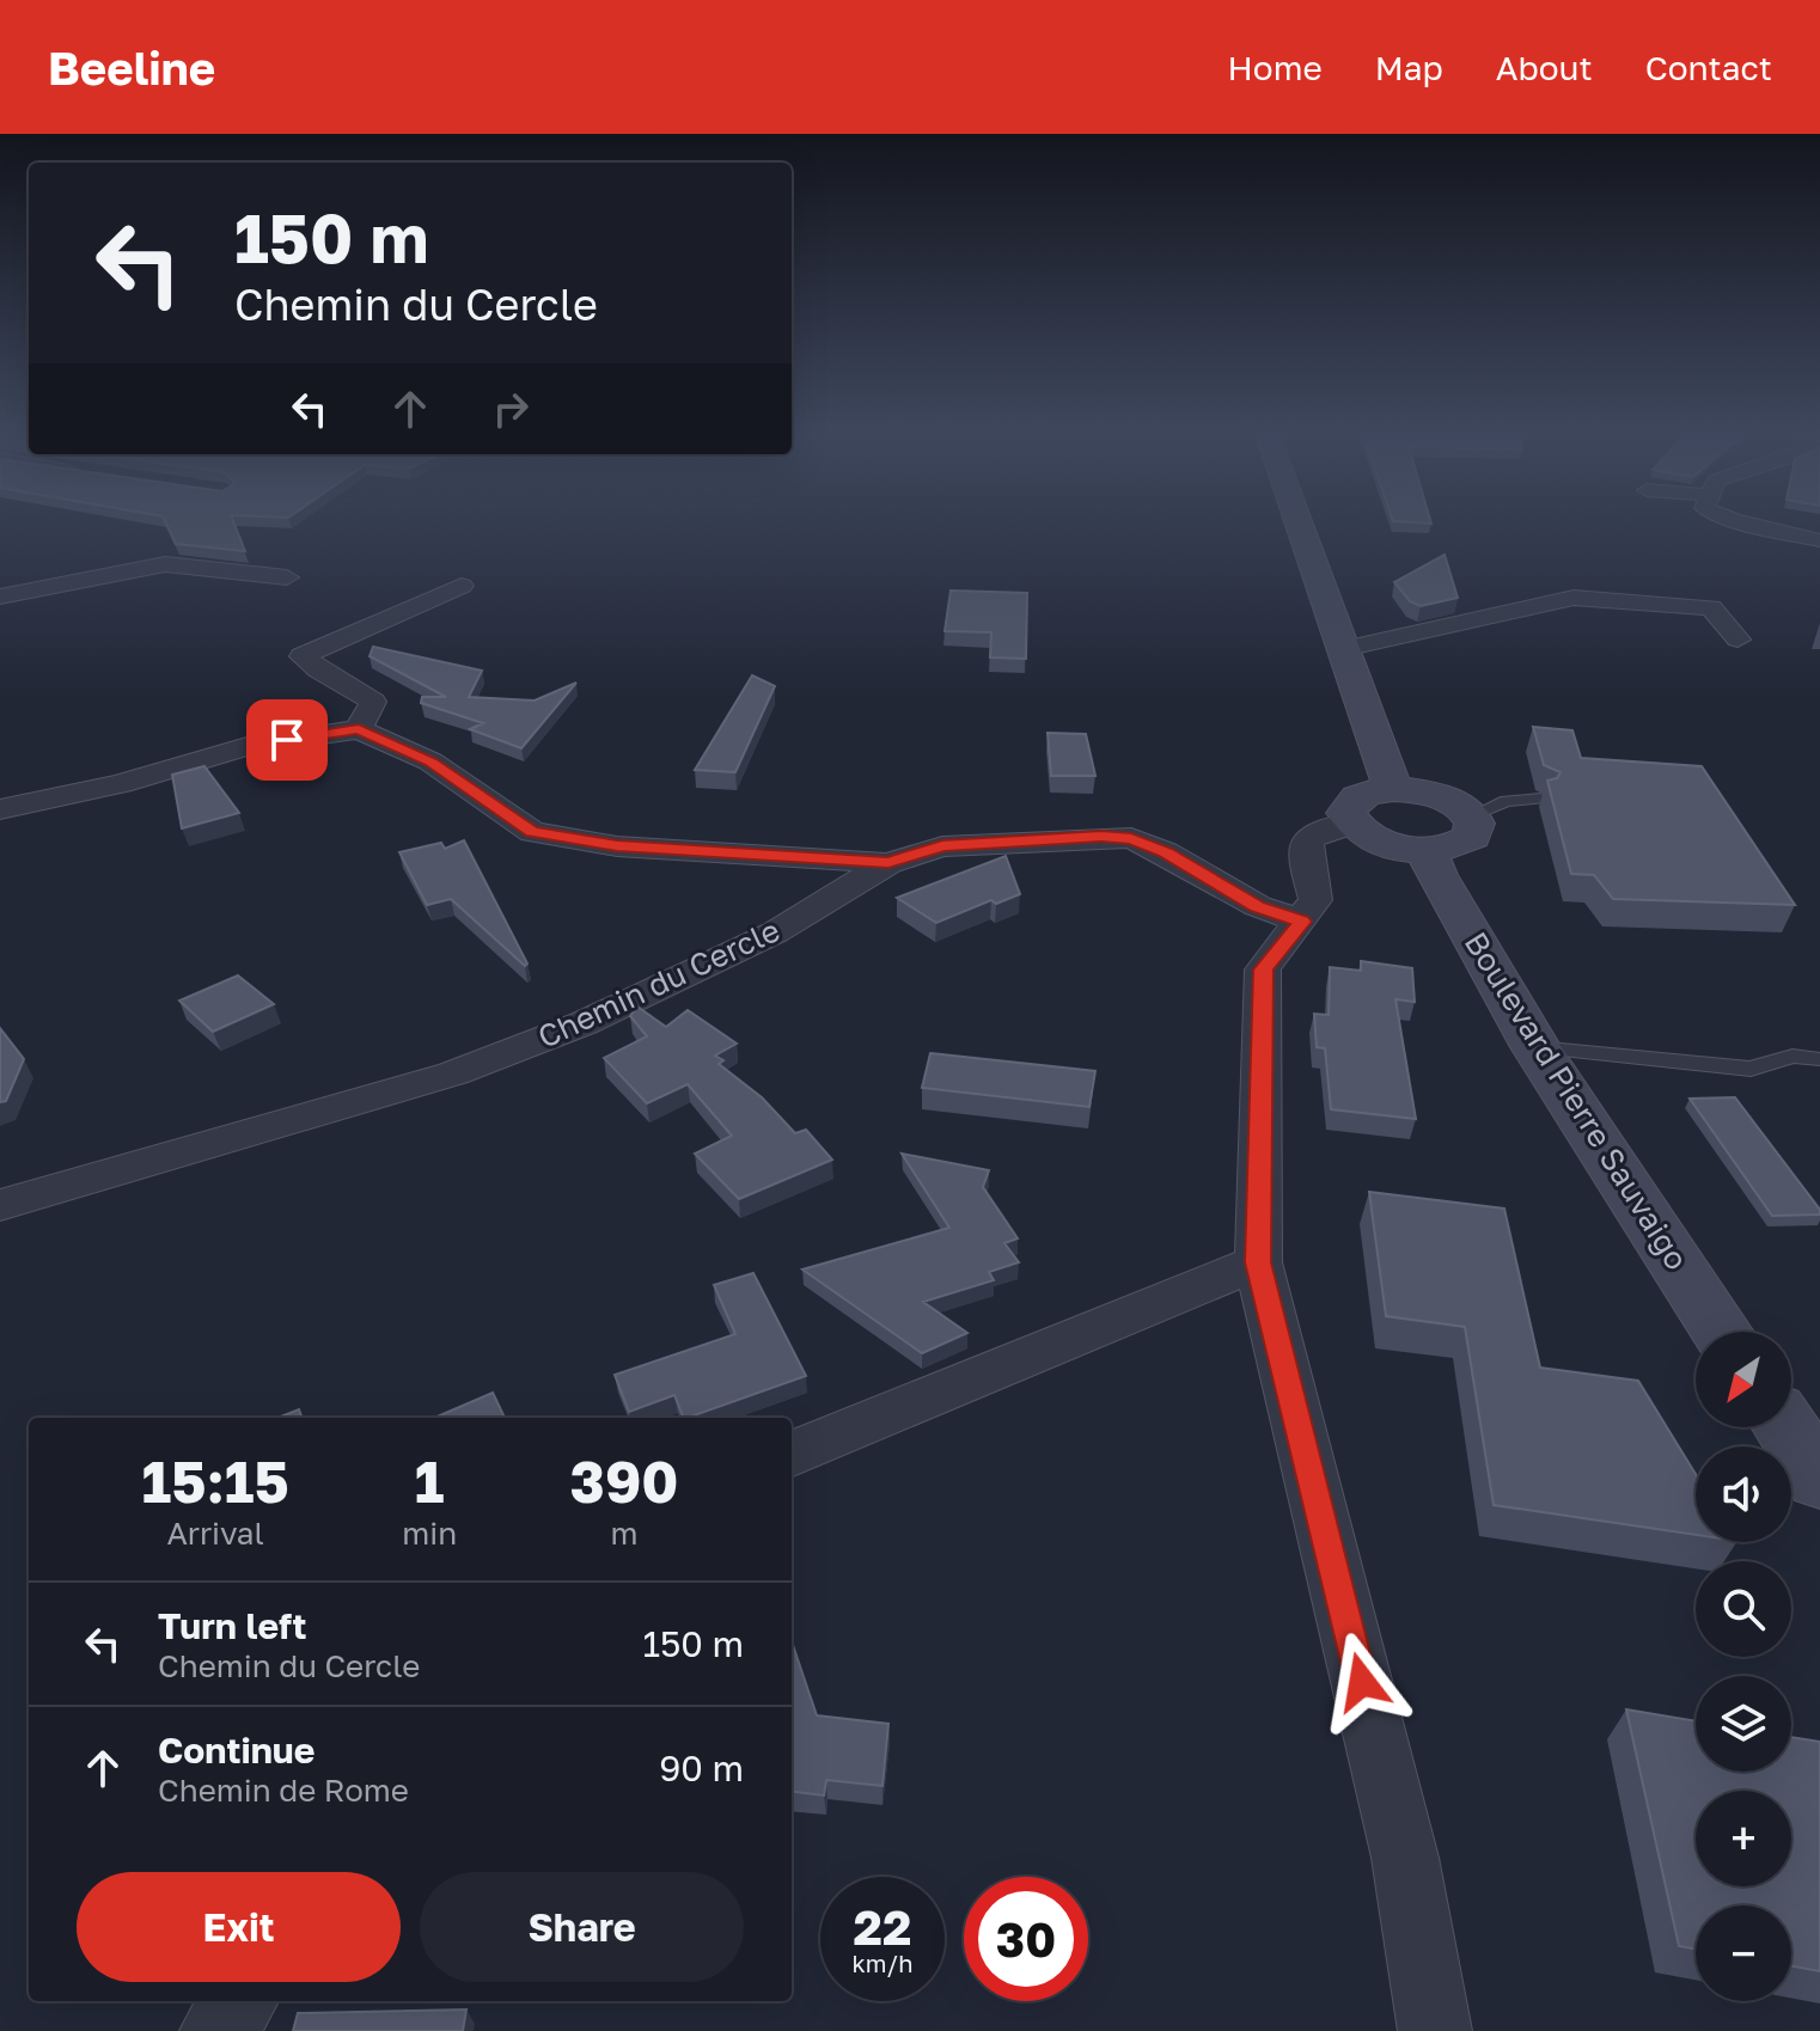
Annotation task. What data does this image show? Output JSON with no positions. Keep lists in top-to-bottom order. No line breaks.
{"streets":{"main road":["Boulevard Pierre Sauvaigo"],"street":["Chemin du Cercle"]},"north":"bottom left","page":{"header":"Beeline","nav":["Home","Map","About","Contact"],"turn":["150 m","Chemin du Cercle"],"map_buttons":["+","−"],"eta":["15:15","Arrival","1","min","390","m"],"list":[{"name":"Turn left","note":"Chemin du Cercle","value":"150 m"},{"name":"Continue","note":"Chemin de Rome","value":"90 m"}],"buttons":["Exit","Share"],"speed":"22 km/h","limit":"30"}}
